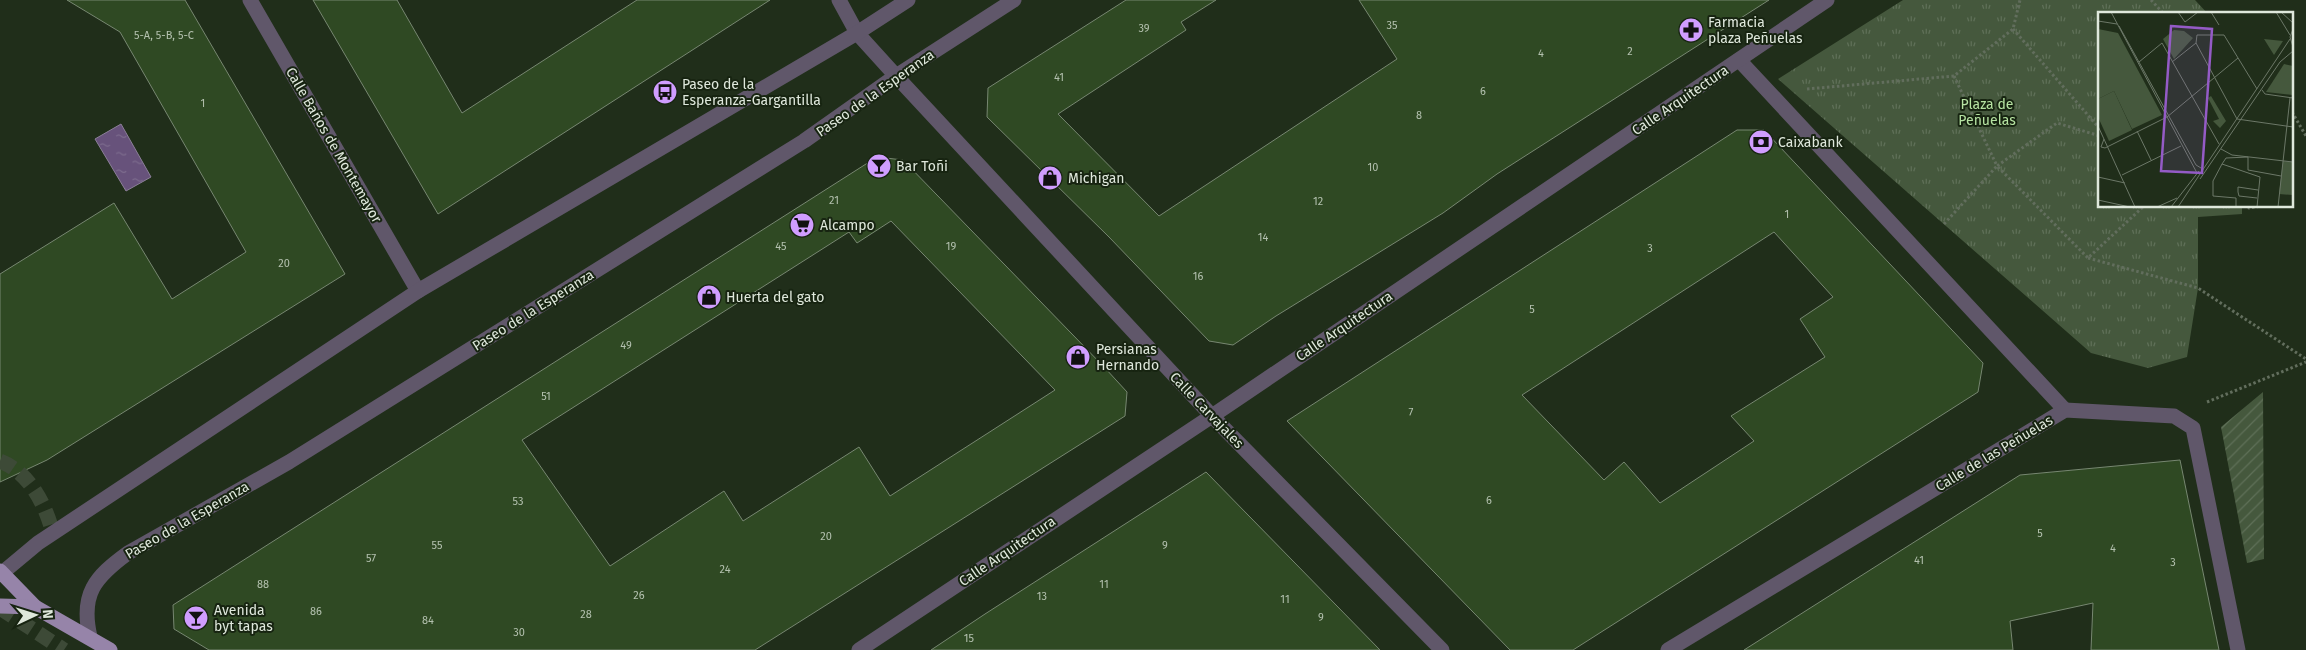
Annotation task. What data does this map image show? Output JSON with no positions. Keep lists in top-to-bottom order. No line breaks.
{"streets":{"street":["Paseo de la Esperanza","Calle Arquitectura","Calle Baños de Montemayor","Calle Carvajales","Calle de las Peñuelas"]},"crossings":[["Paseo de la Esperanza","Calle Carvajales"],["Calle Arquitectura","Calle Carvajales"]],"parks":["Plaza de Peñuelas"],"places":{"pharmacy":["Farmacia plaza Peñuelas"],"bus stop":["Paseo de la Esperanza-Gargantilla"],"bank":["Caixabank"],"bar":["Bar Toñi","Avenida byt tapas"],"shop":["Michigan","Huerta del gato","Persianas Hernando"],"supermarket":["Alcampo"]},"house_numbers":["35","39","5-A, 5-B, 5-C","2","4","41","6","1","8","10","21","12","1","14","45","19","3","20","16","5","49","51","7","6","53","5","20","55","9","4","57","41","3","24","88","11","26","13","11","86","28","9","84","30","15"],"north":"right"}
